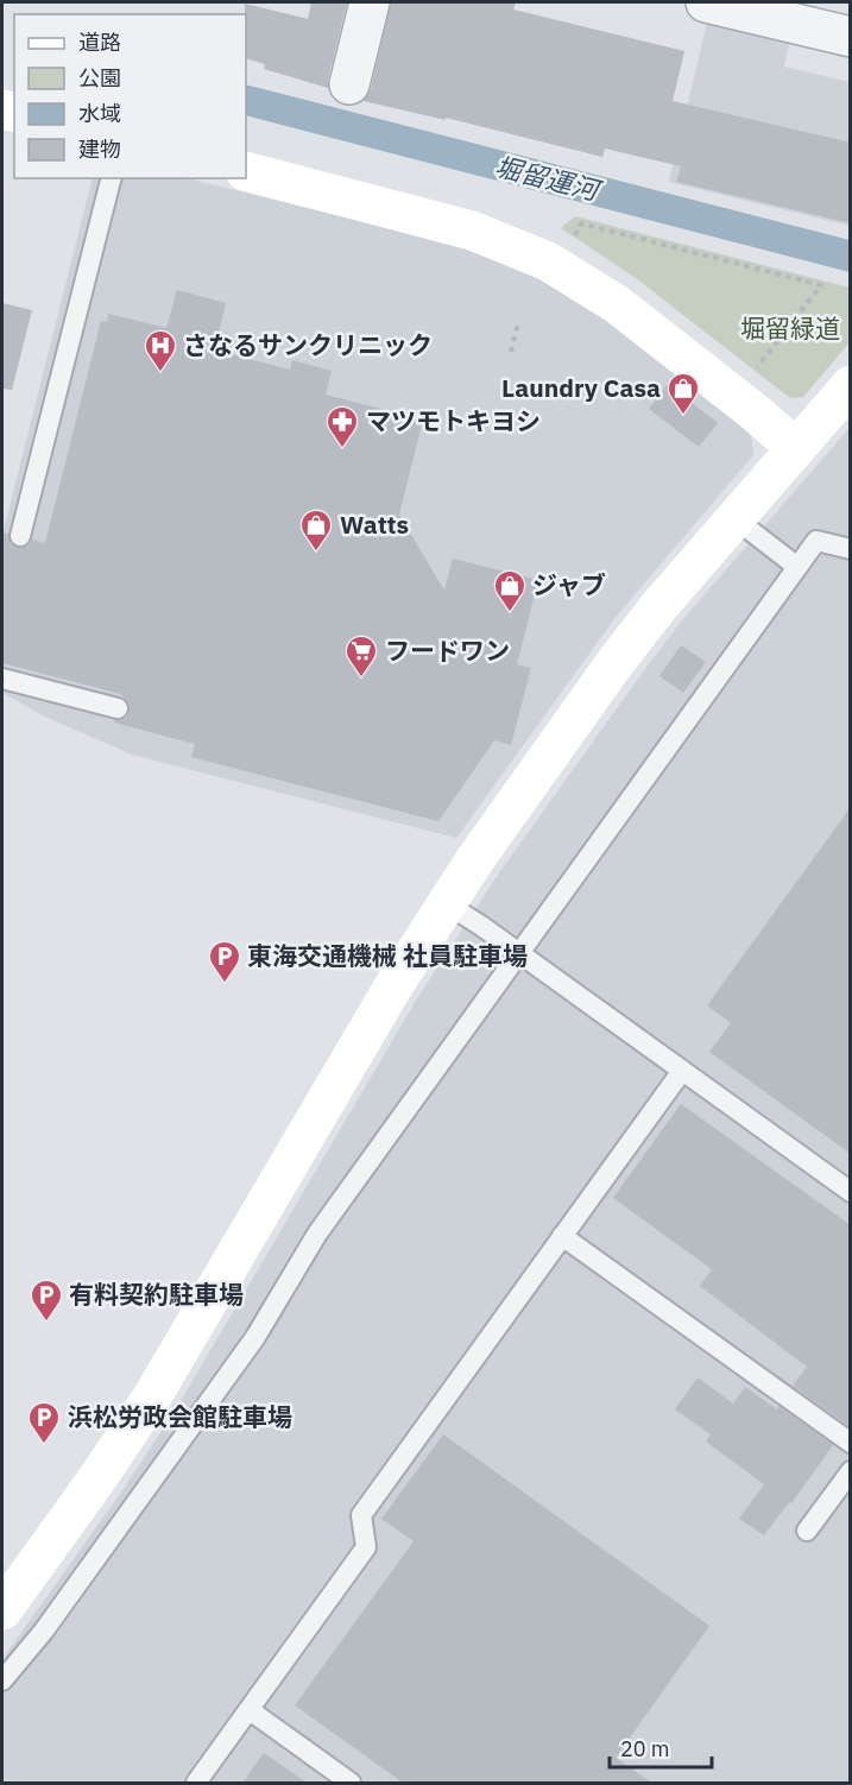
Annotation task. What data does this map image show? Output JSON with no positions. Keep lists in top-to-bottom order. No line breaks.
{"water":["堀留運河"],"parks":["堀留緑道"],"places":{"hospital":["さなるサンクリニック"],"shop":["Laundry Casa","Watts","ジャブ"],"pharmacy":["マツモトキヨシ"],"supermarket":["フードワン"],"parking":["東海交通機械 社員駐車場","有料契約駐車場","浜松労政会館駐車場"]},"legend":["道路","公園","水域","建物"],"scale_bar":"20 m"}
